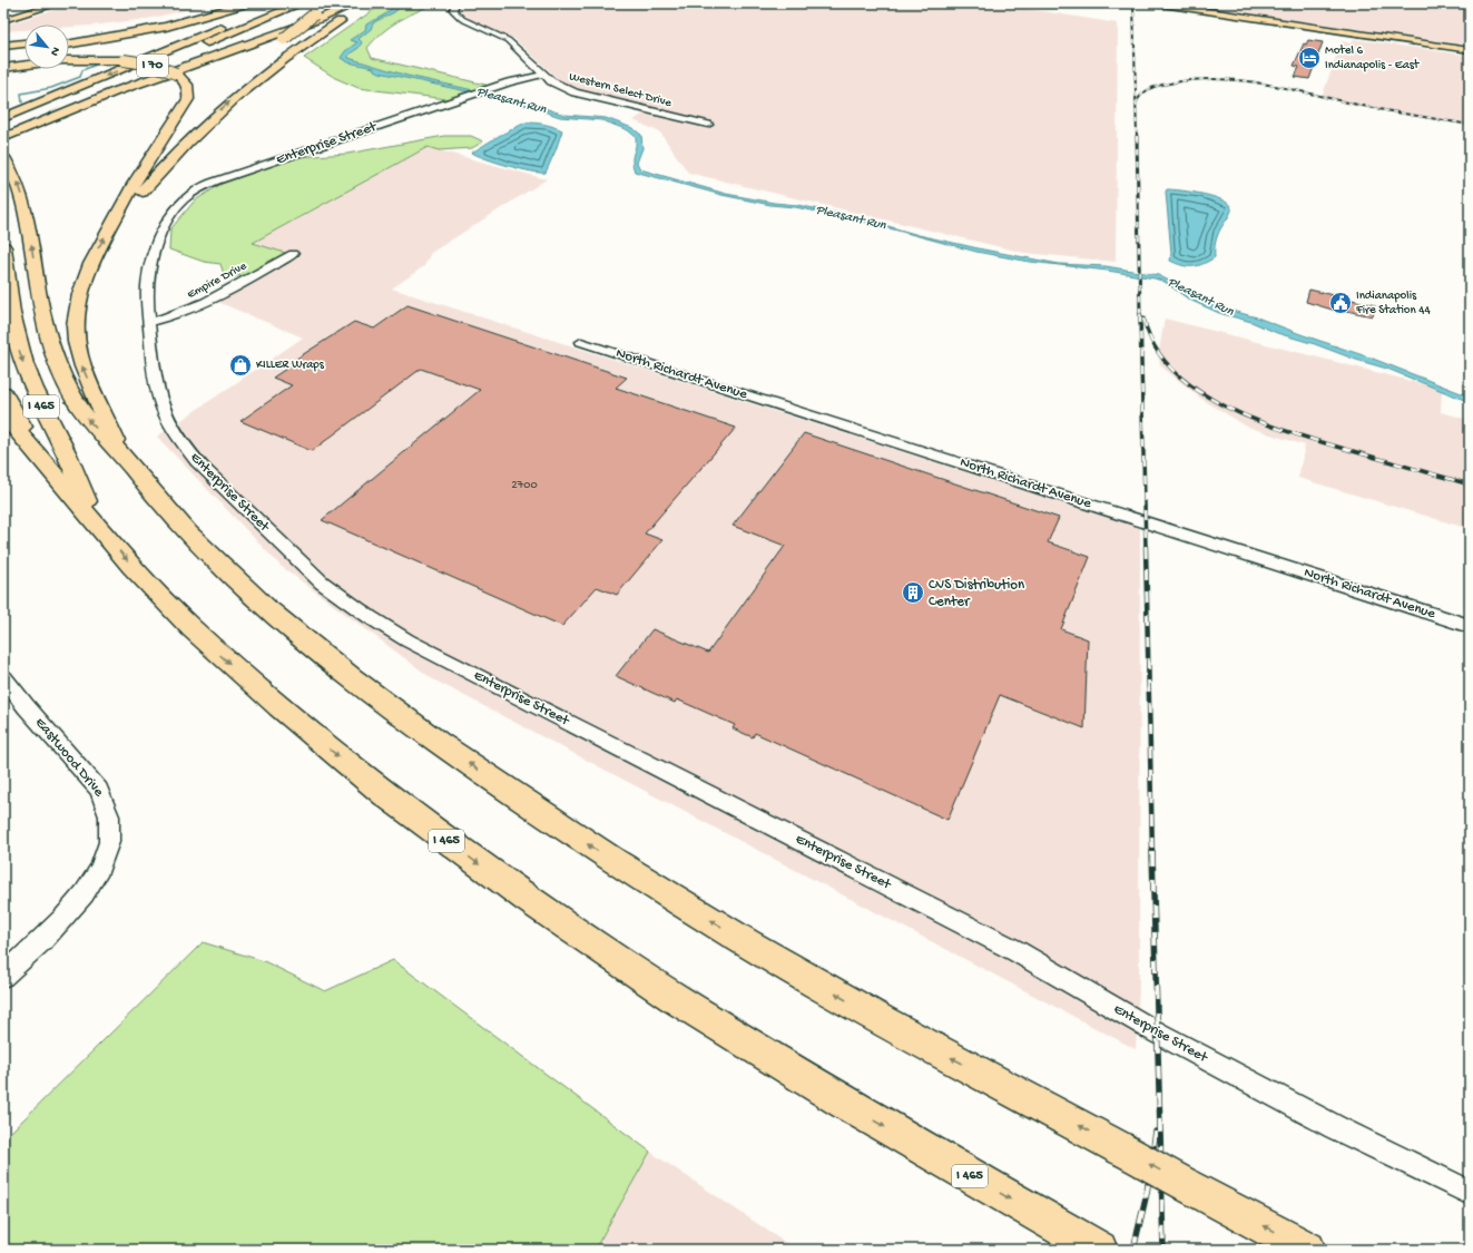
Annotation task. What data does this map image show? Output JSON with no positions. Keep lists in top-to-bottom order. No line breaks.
{"streets":{"highway":["I 70","I 465"],"street":["Western Select Drive","Enterprise Street","Empire Drive","North Richardt Avenue","Eastwood Drive"]},"crossings":[["Western Select Drive","Enterprise Street"],["Enterprise Street","Empire Drive"]],"water":["Pleasant Run"],"places":{"hotel":["Motel 6 Indianapolis - East"],"public building":["Indianapolis Fire Station 44"],"shop":["KILLER Wraps"],"building":["CVS Distribution Center"]},"house_numbers":["2700"],"north":"bottom right"}
